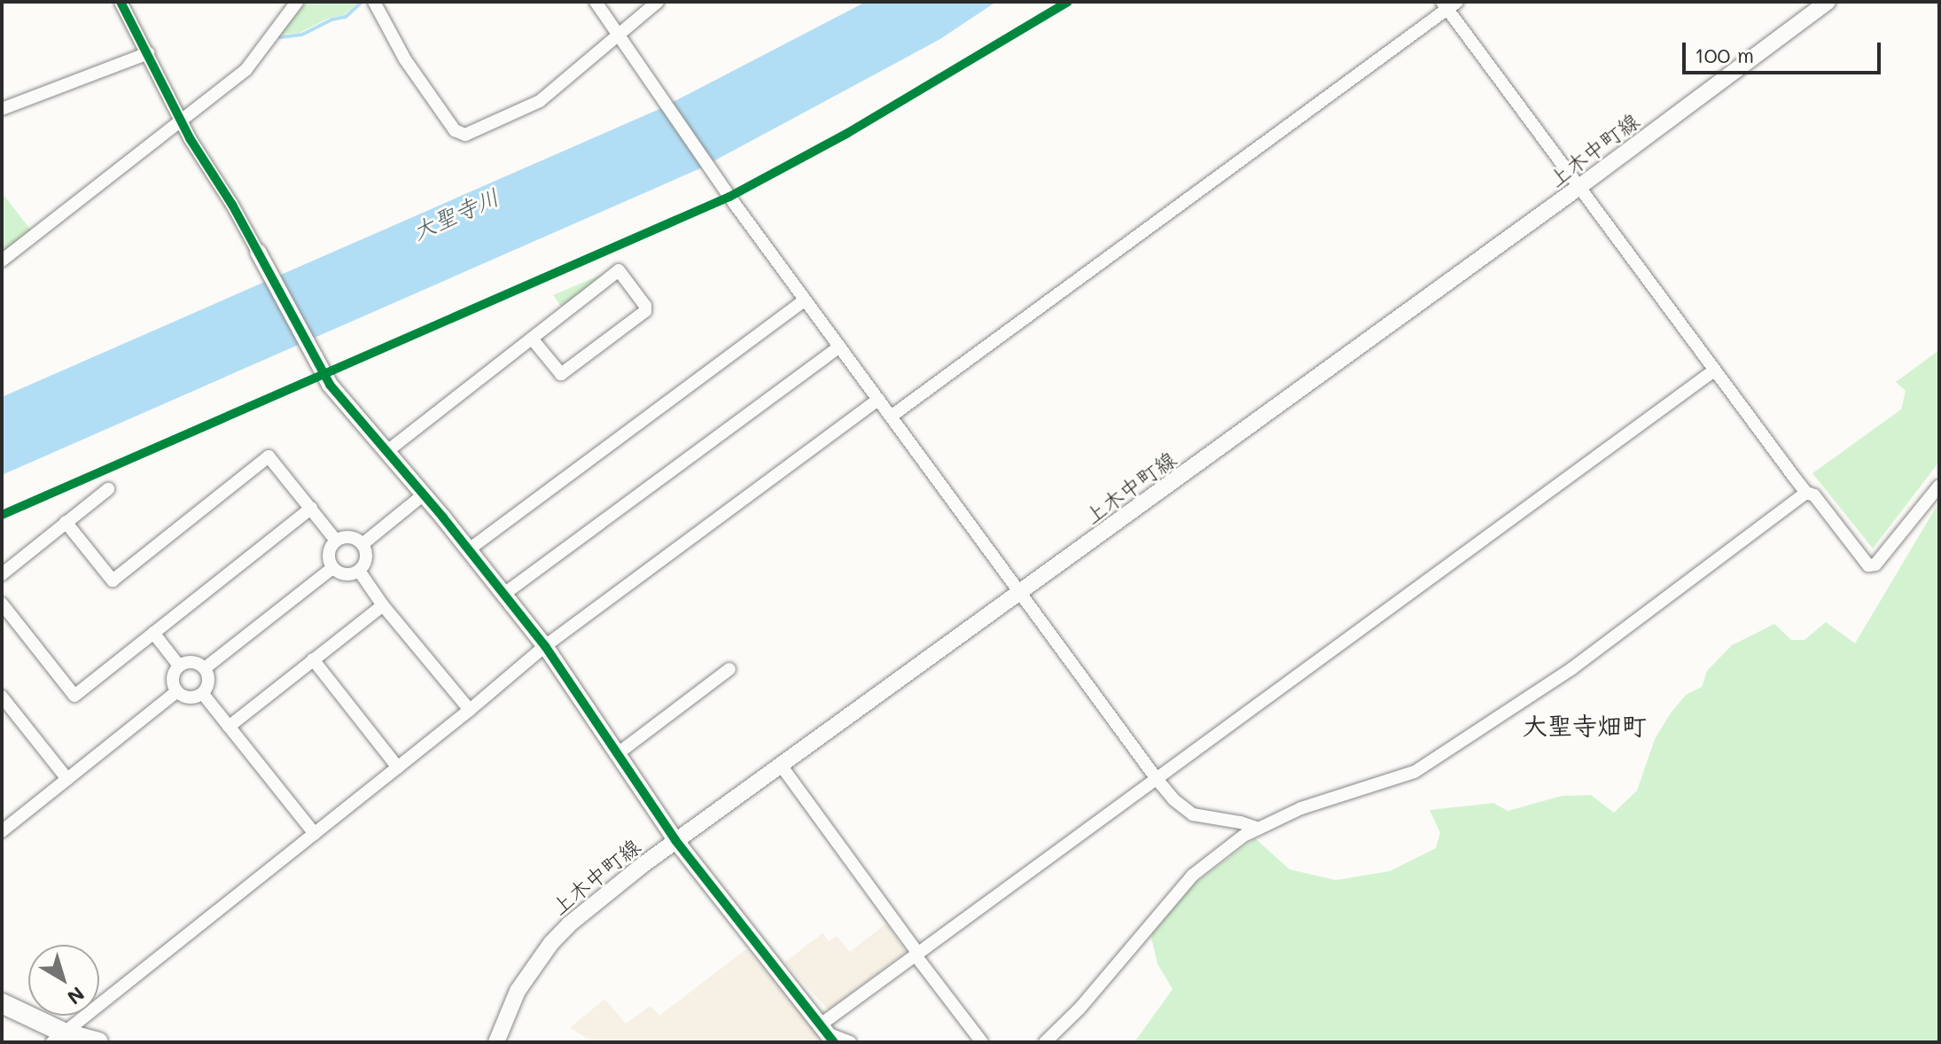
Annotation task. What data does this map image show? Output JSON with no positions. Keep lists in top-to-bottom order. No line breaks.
{"streets":{"main road":["上木中町線"]},"districts":["大聖寺畑町"],"water":["大聖寺川"],"scale_bar":"100 m","north":"bottom right"}
